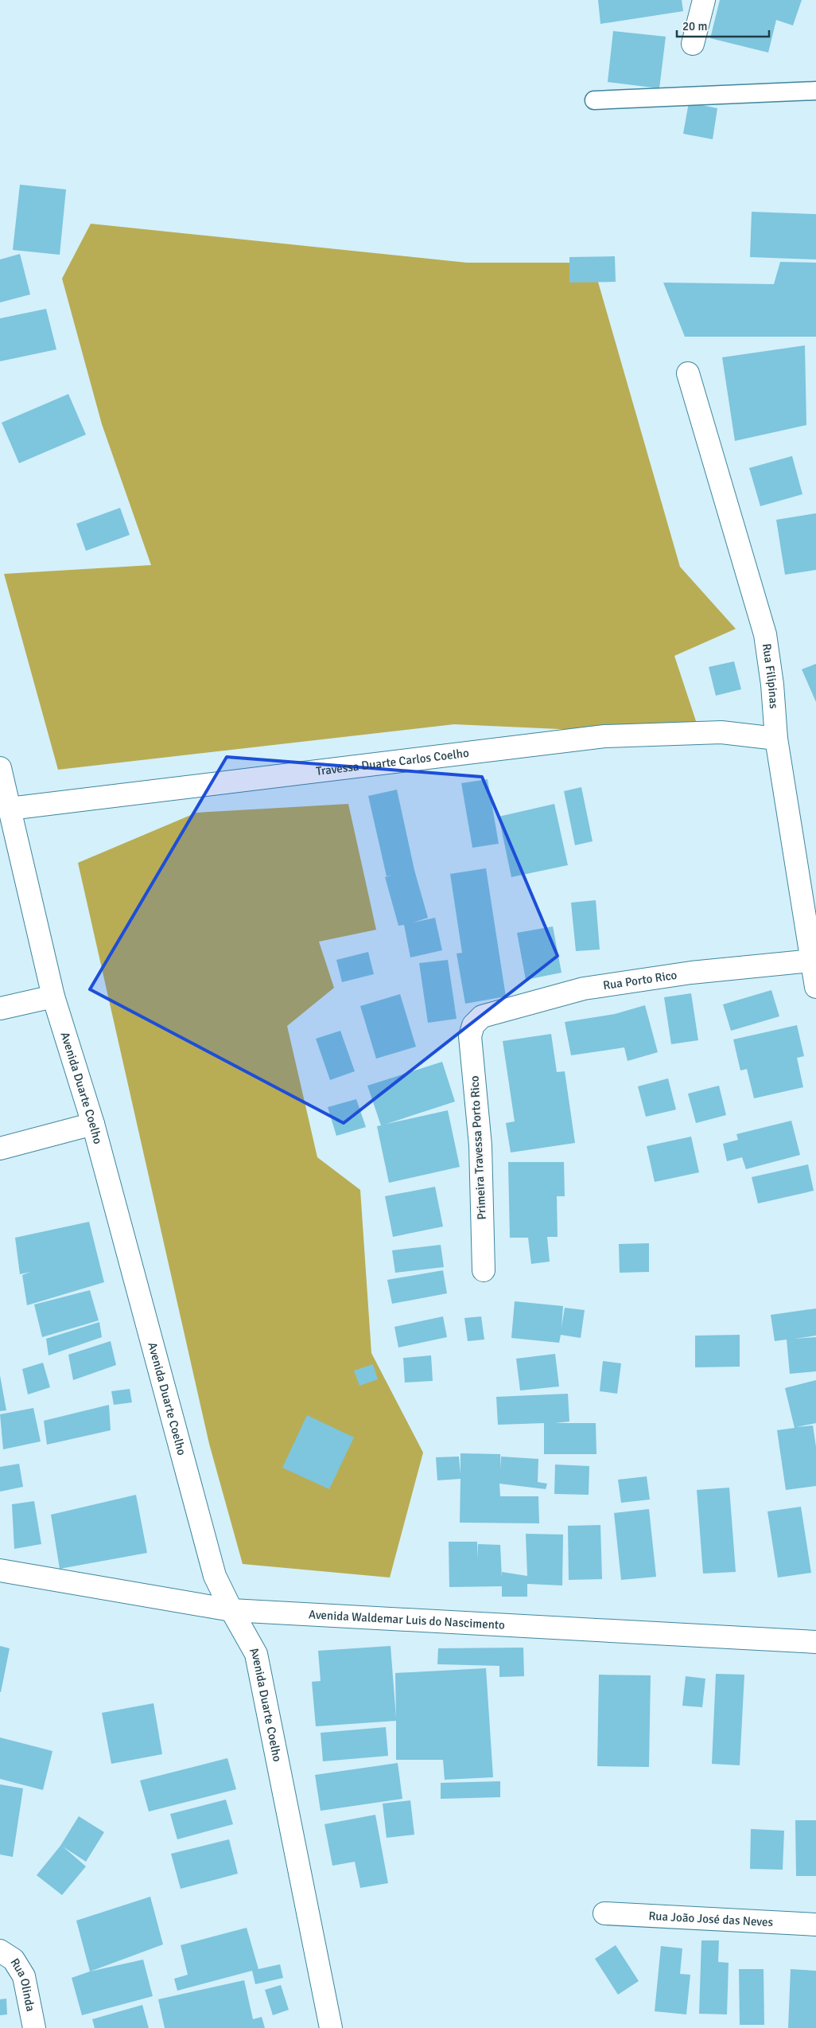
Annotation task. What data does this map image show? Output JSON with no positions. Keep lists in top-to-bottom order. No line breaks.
{"streets":{"street":["Rua Filipinas","Travessa Duarte Carlos Coelho","Rua Porto Rico","Avenida Duarte Coelho","Primeira Travessa Porto Rico","Avenida Waldemar Luis do Nascimento","Rua João José das Neves","Rua Olinda"]},"crossings":[["Rua Filipinas","Travessa Duarte Carlos Coelho"],["Rua Filipinas","Rua Porto Rico"],["Travessa Duarte Carlos Coelho","Avenida Duarte Coelho"],["Rua Porto Rico","Primeira Travessa Porto Rico"],["Avenida Duarte Coelho","Avenida Waldemar Luis do Nascimento"]],"scale_bar":"20 m"}
